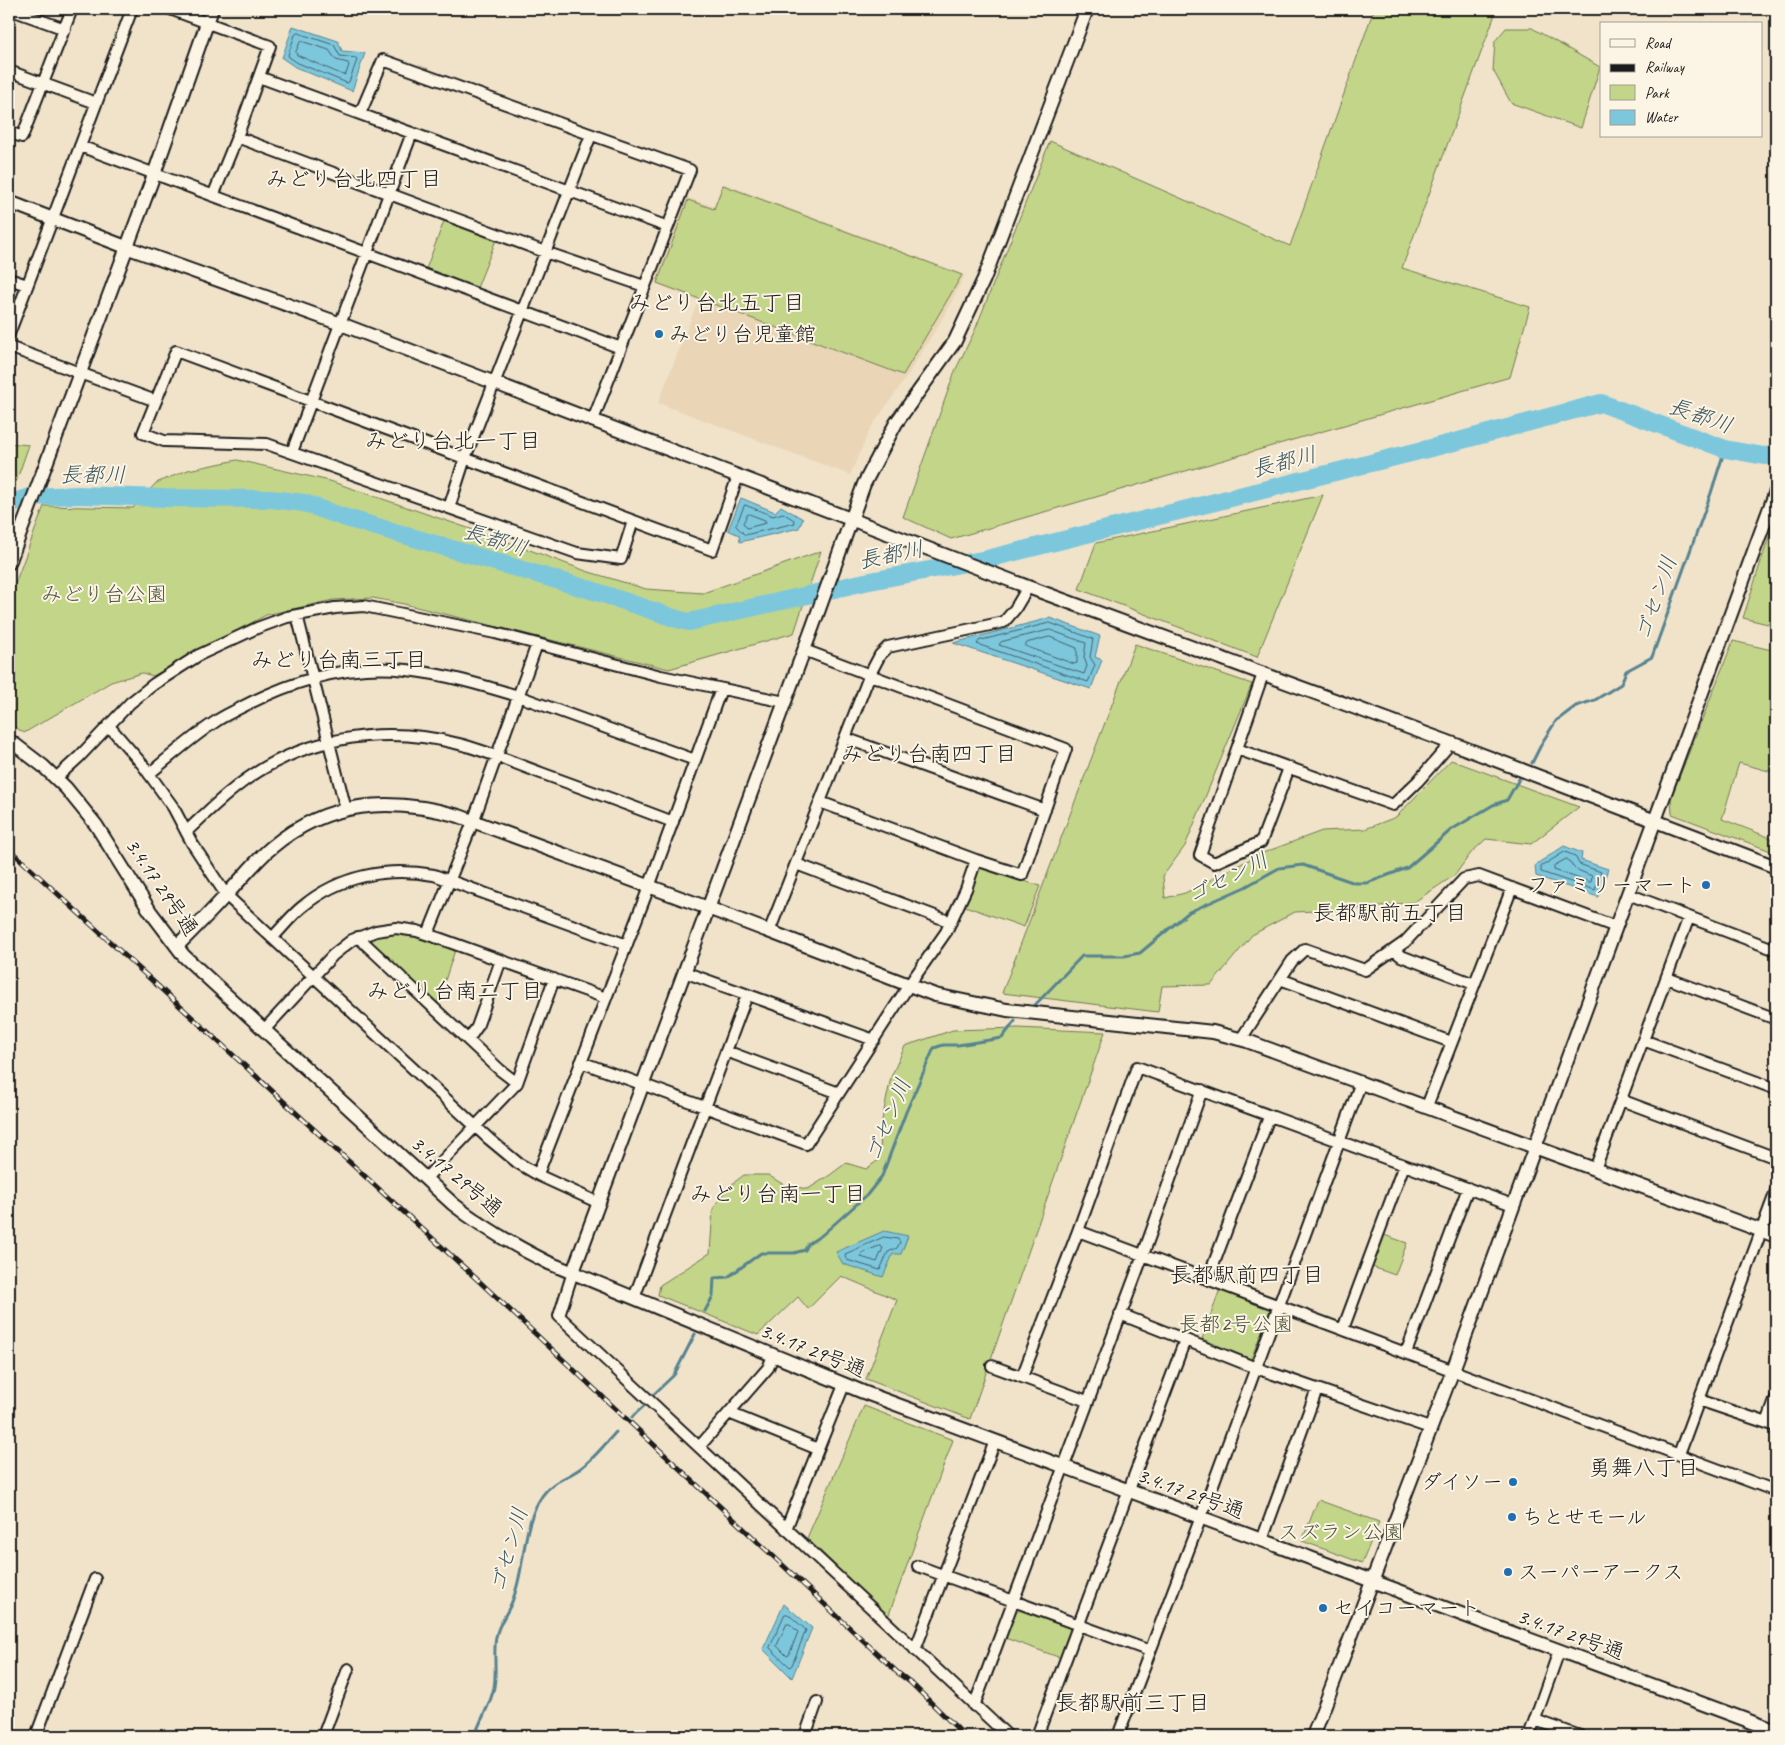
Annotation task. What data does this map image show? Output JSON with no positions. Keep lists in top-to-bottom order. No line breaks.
{"streets":{"street":["3.4.17 29号通"]},"districts":["みどり台北四丁目","みどり台北五丁目","みどり台北一丁目","みどり台南三丁目","みどり台南四丁目","長都駅前五丁目","みどり台南二丁目","みどり台南一丁目","長都駅前四丁目","勇舞八丁目","長都駅前三丁目"],"water":["長都川","ゴセン川"],"parks":["みどり台公園","長都2号公園","スズラン公園"],"places":["みどり台児童館","ファミリーマート","ダイソー","ちとせモール","スーパーアークス","セイコーマート"],"legend":["Road","Railway","Park","Water"]}
